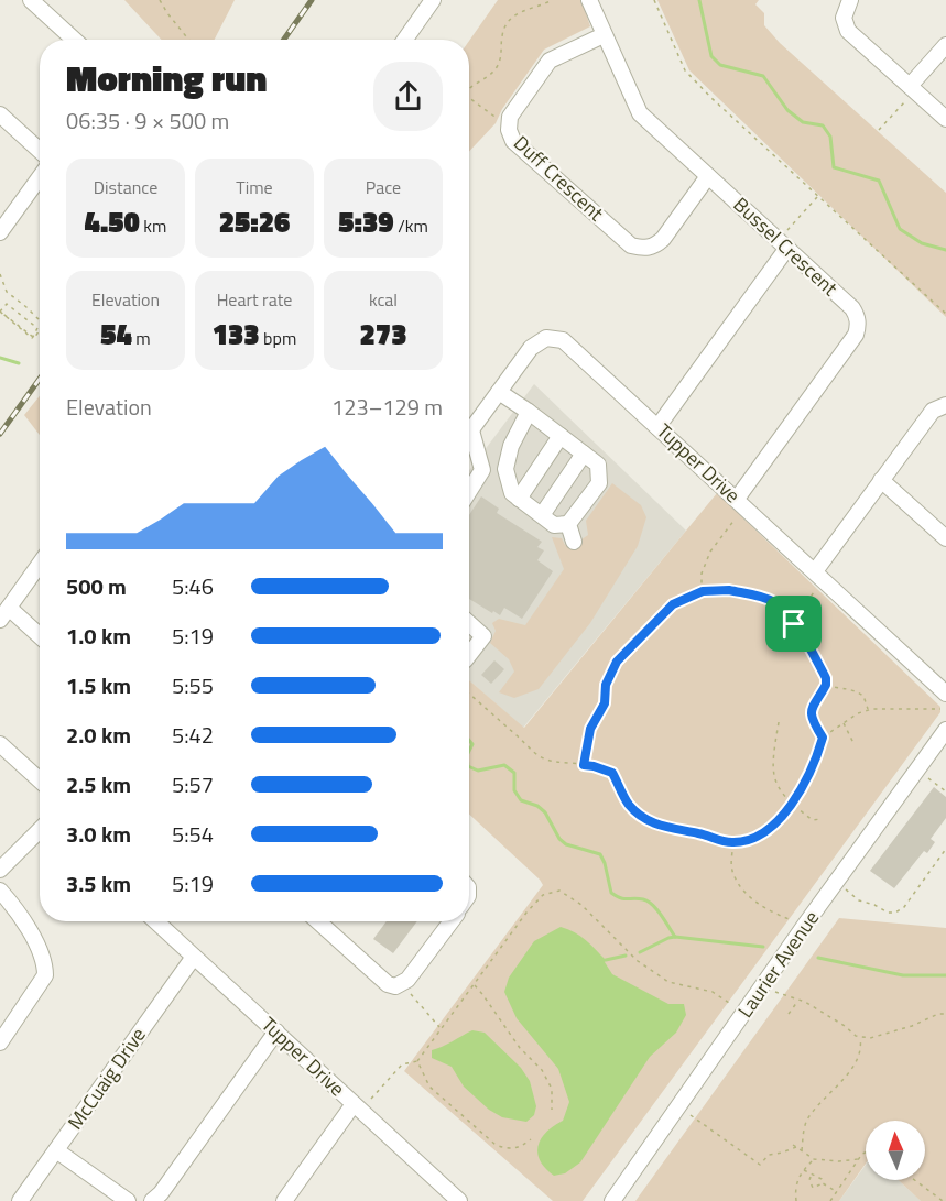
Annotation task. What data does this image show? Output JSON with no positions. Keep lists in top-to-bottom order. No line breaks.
{"streets":{"street":["Duff Crescent","Bussel Crescent","Tupper Drive","Laurier Avenue","McCuaig Drive"]},"crossings":[["Duff Crescent","Bussel Crescent"],["Bussel Crescent","Tupper Drive"],["Tupper Drive","McCuaig Drive"]],"north":"top","page":{"heading":["Morning run","06:35 · 9 × 500 m"],"stats":[["Distance","4.50 km"],["Time","25:26"],["Pace","5:39 /km"],["Elevation","54 m"],["Heart rate","133 bpm"],["kcal","273"]],"chart":["Elevation","123–129 m"],"list":[{"name":"500 m","note":"5:46"},{"name":"1.0 km","note":"5:19"},{"name":"1.5 km","note":"5:55"},{"name":"2.0 km","note":"5:42"},{"name":"2.5 km","note":"5:57"},{"name":"3.0 km","note":"5:54"},{"name":"3.5 km","note":"5:19"}]}}
